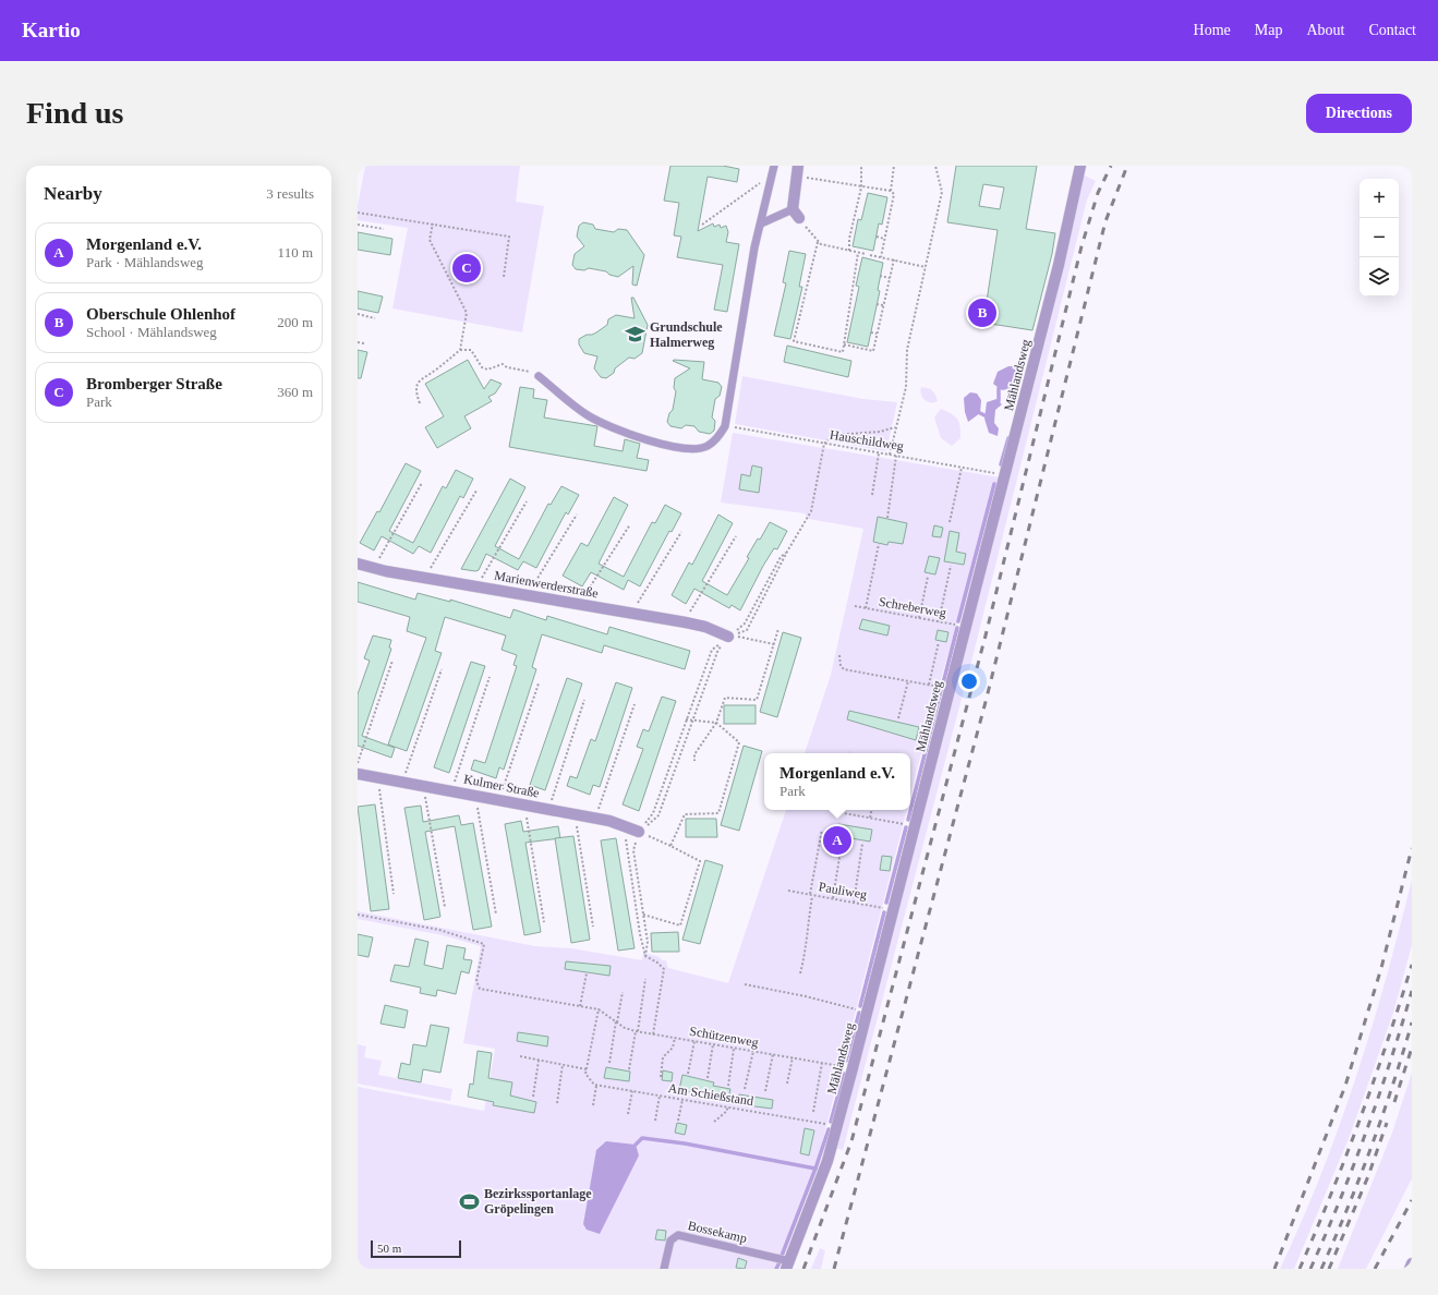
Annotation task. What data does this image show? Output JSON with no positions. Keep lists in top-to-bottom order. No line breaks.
{"streets":{"street":["Mählandsweg","Marienwerderstraße","Kulmer Straße"],"lane":["Bossekamp"],"path":["Hauschildweg","Schreberweg","Pauliweg","Schützenweg","Am Schießstand"]},"crossings":[["Mählandsweg","Hauschildweg"],["Mählandsweg","Schreberweg"],["Mählandsweg","Pauliweg"],["Mählandsweg","Schützenweg"],["Mählandsweg","Am Schießstand"],["Mählandsweg","Bossekamp"]],"places":{"school or university":["Grundschule Halmerweg"],"sports":["Bezirkssportanlage Gröpelingen"]},"scale_bar":"50 m","page":{"header":"Kartio","nav":["Home","Map","About","Contact"],"buttons":"Directions","title":"Find us","heading":["Nearby","3 results"],"map_buttons":["+","−"],"list":[{"mark":"A","name":"Morgenland e.V.","note":"Park · Mählandsweg","value":"110 m"},{"mark":"B","name":"Oberschule Ohlenhof","note":"School · Mählandsweg","value":"200 m"},{"mark":"C","name":"Bromberger Straße","note":"Park","value":"360 m"}],"pins":["C","B","A"],"popup":["Morgenland e.V.","Park"],"scale":"50 m"}}
